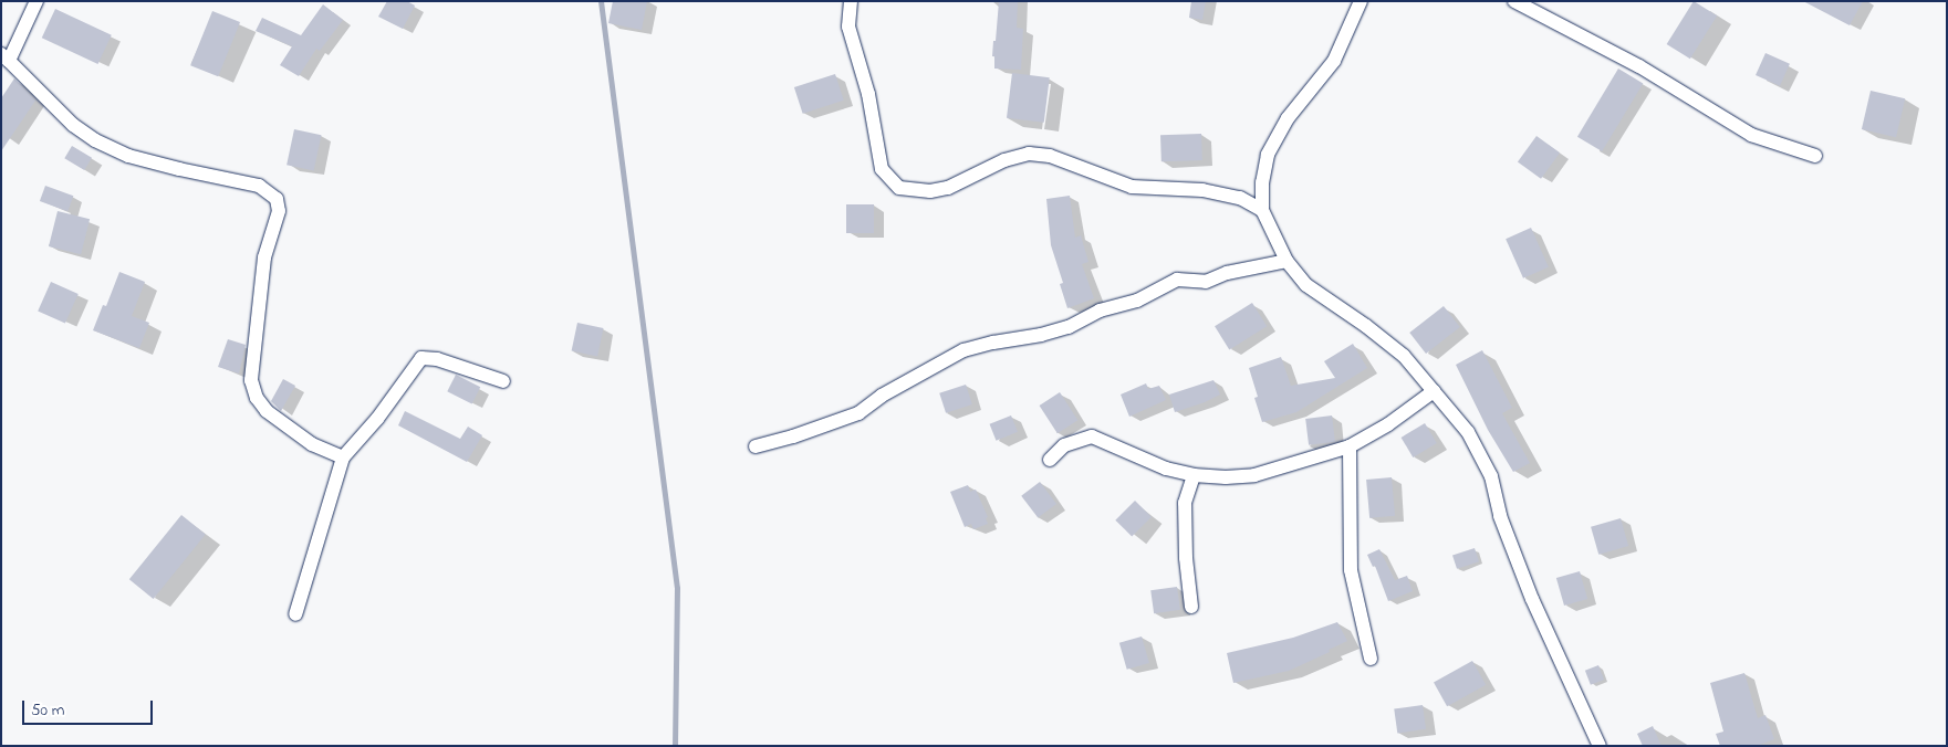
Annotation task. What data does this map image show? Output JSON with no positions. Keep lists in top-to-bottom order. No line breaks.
{"scale_bar":"50 m"}
